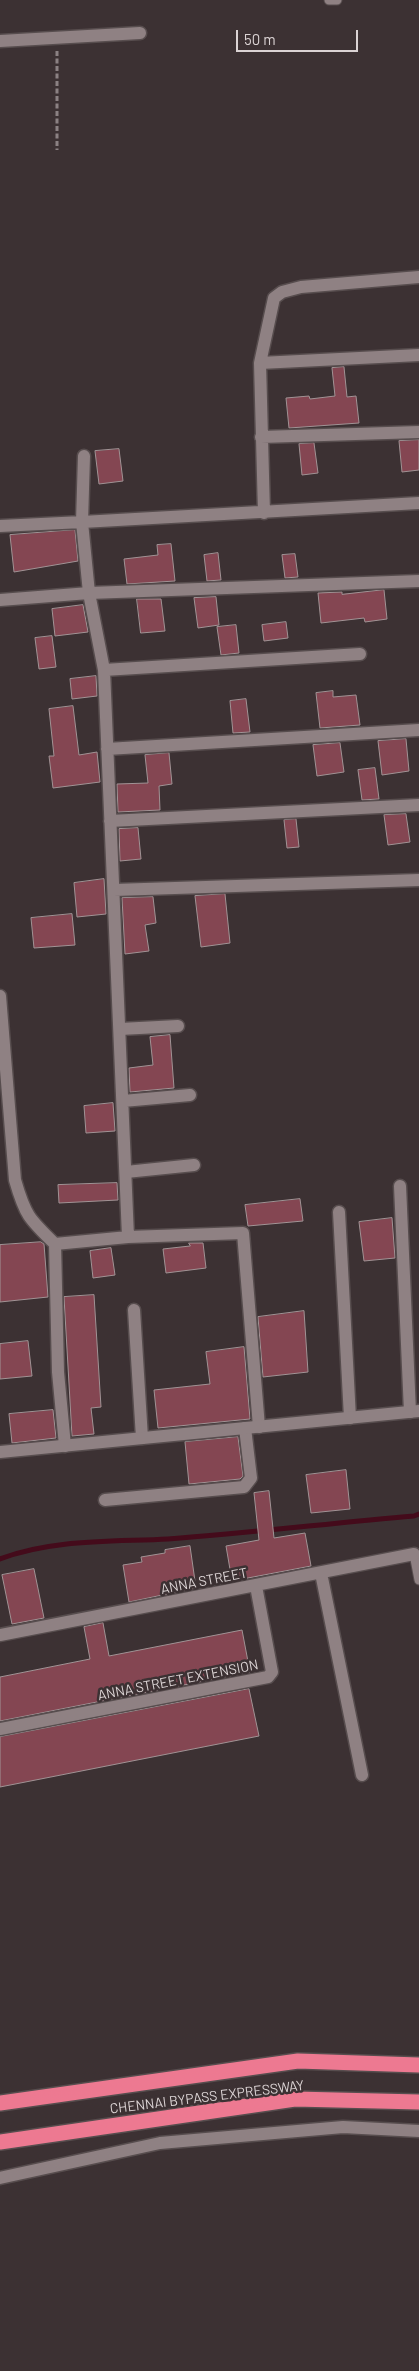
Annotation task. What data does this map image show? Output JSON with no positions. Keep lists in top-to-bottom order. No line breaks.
{"streets":{"highway":["CHENNAI BYPASS EXPRESSWAY"],"street":["ANNA STREET","ANNA STREET EXTENSION"]},"crossings":[["ANNA STREET","ANNA STREET EXTENSION"]],"scale_bar":"50 m"}
